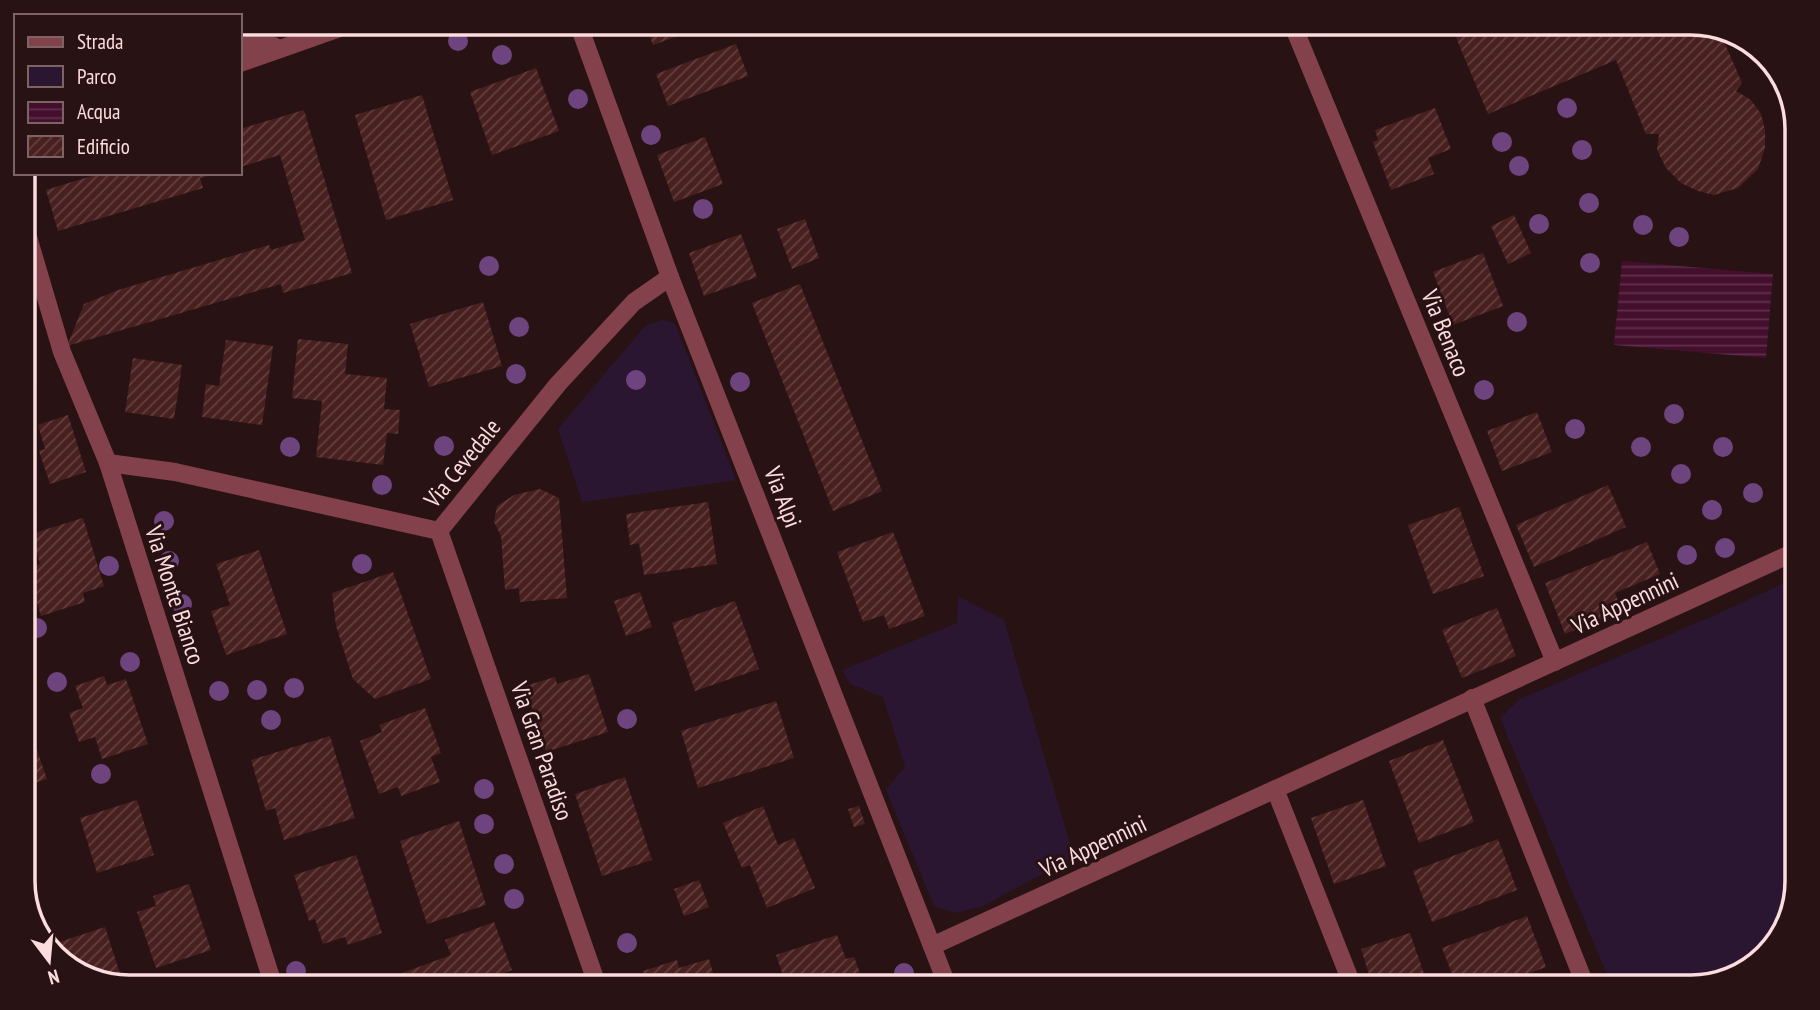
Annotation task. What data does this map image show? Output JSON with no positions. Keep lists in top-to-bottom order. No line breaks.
{"streets":{"street":["Via Benaco","Via Cevedale","Via Alpi","Via Monte Bianco","Via Appennini","Via Gran Paradiso"]},"crossings":[["Via Benaco","Via Appennini"],["Via Cevedale","Via Alpi"],["Via Cevedale","Via Monte Bianco"],["Via Cevedale","Via Gran Paradiso"],["Via Alpi","Via Appennini"]],"legend":["Strada","Parco","Acqua","Edificio"],"north":"bottom"}
